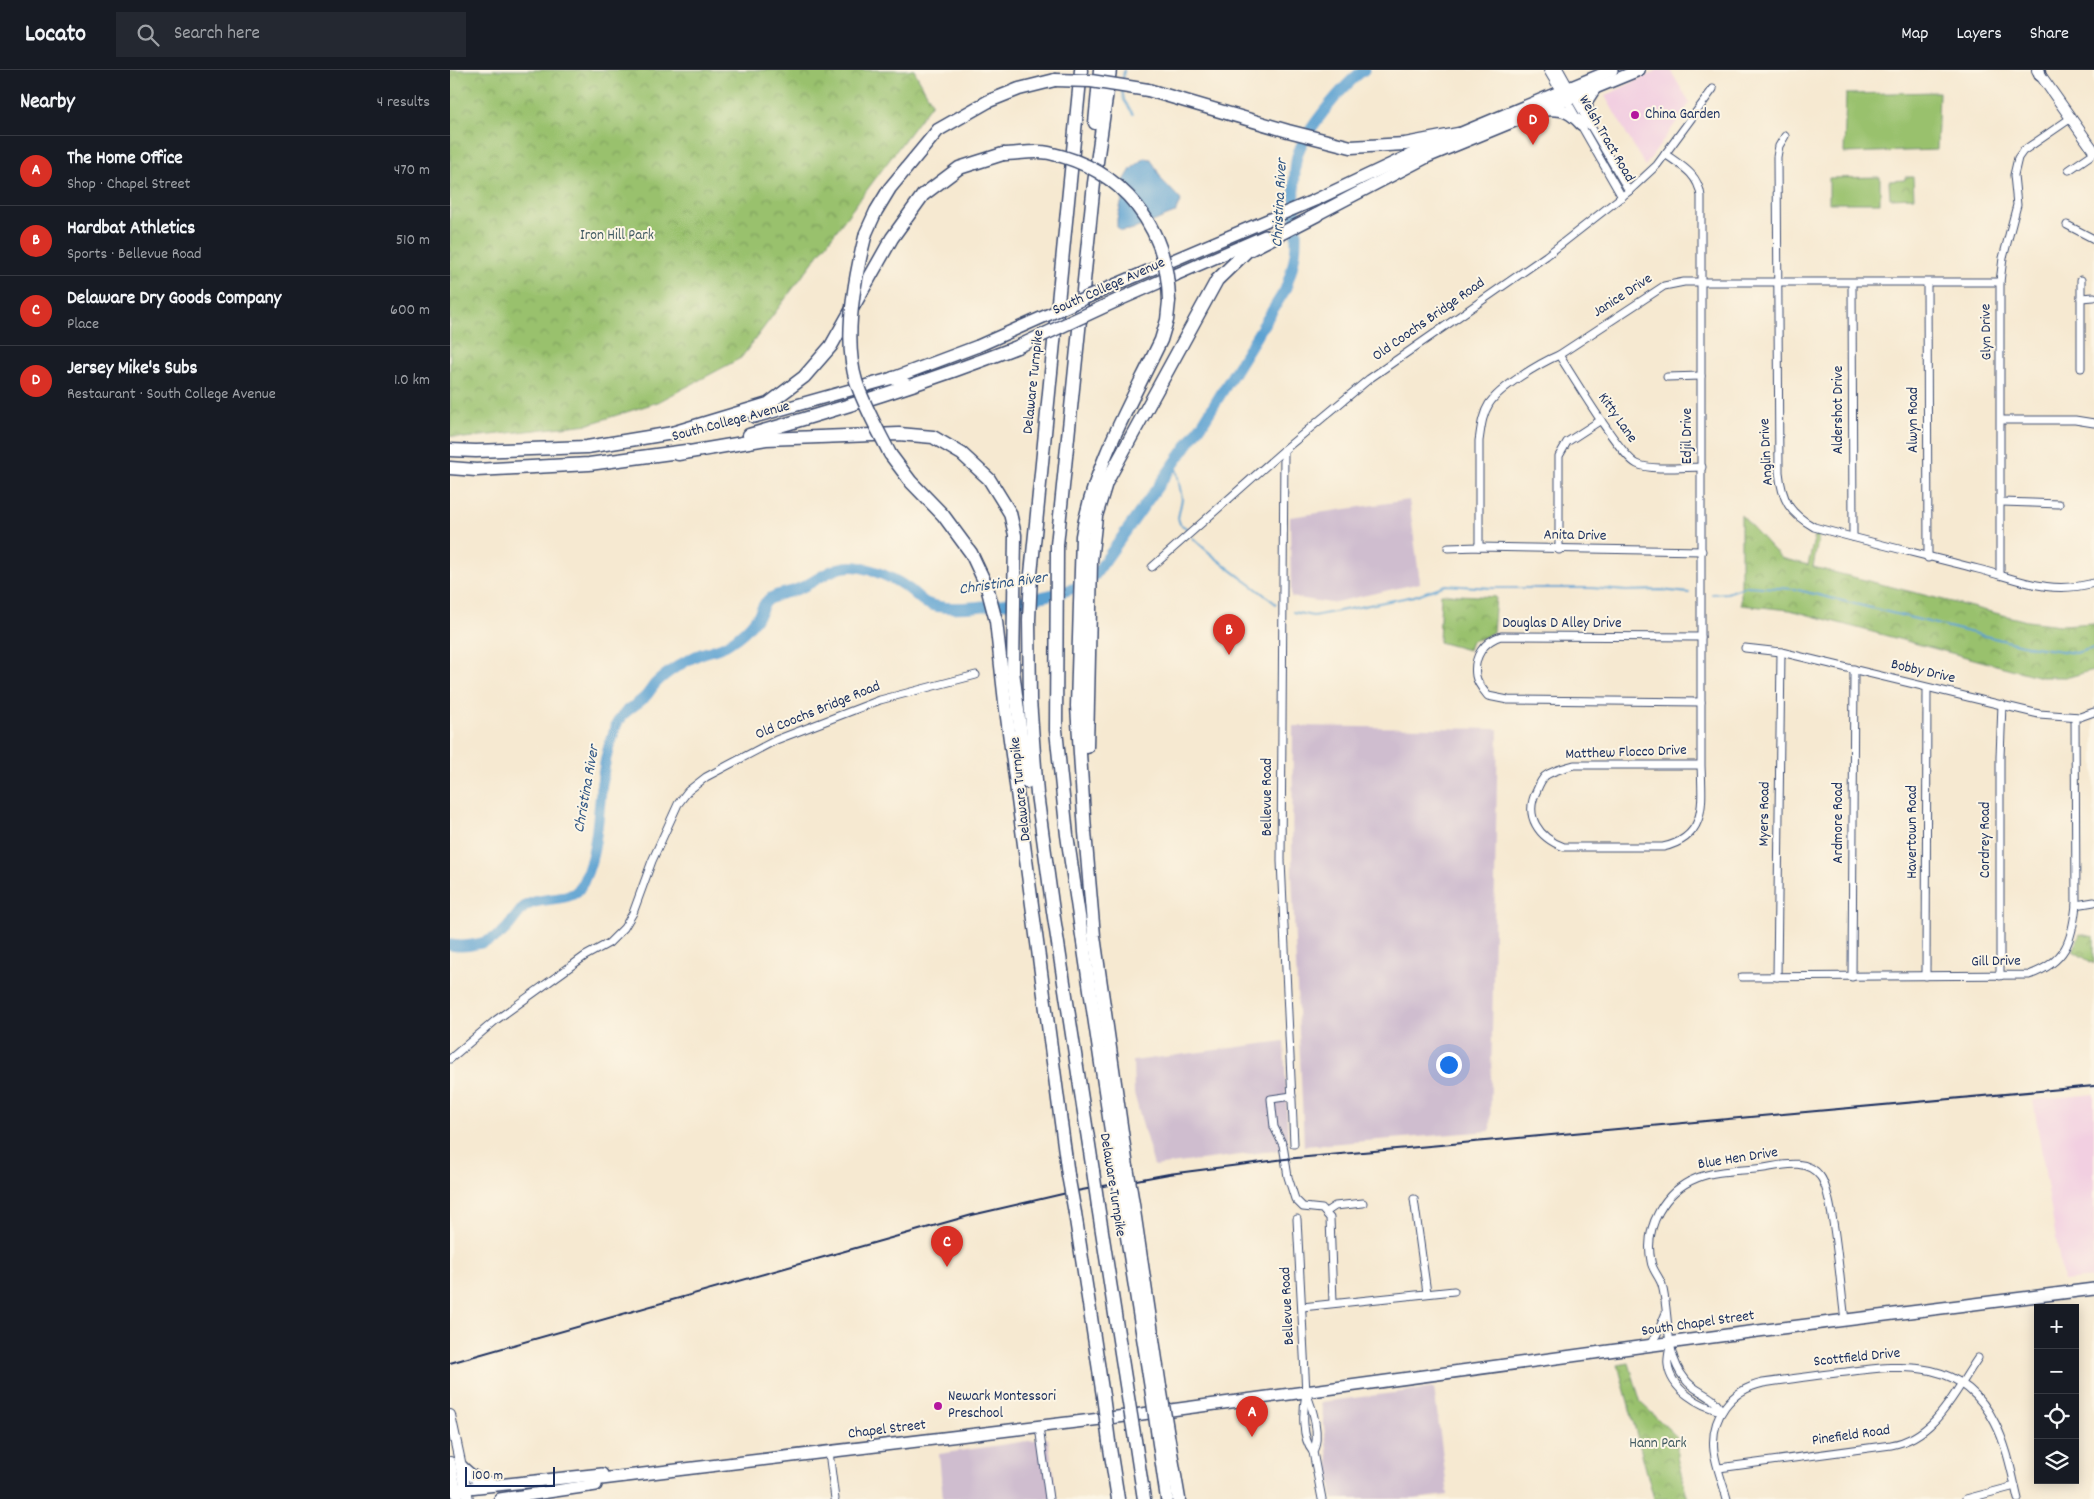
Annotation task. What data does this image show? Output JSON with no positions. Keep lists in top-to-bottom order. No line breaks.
{"streets":{"highway":["South College Avenue","Delaware Turnpike"],"main road":["South Chapel Street","Chapel Street"],"street":["Welsh Tract Road","Janice Drive","Old Coochs Bridge Road","Glyn Drive","Aldershot Drive","Kitty Lane","Alwyn Road","Edjil Drive","Anglin Drive","Anita Drive","Douglas D Alley Drive","Bobby Drive","Matthew Flocco Drive","Bellevue Road","Myers Road","Ardmore Road","Havertown Road","Cordrey Road","Gill Drive","Blue Hen Drive","Scottfield Drive","Pinefield Road"]},"crossings":[["Welsh Tract Road","South College Avenue"],["Welsh Tract Road","Old Coochs Bridge Road"],["Janice Drive","Glyn Drive"],["Janice Drive","Aldershot Drive"],["Janice Drive","Kitty Lane"],["Janice Drive","Alwyn Road"],["Janice Drive","Edjil Drive"],["Janice Drive","Anglin Drive"],["Janice Drive","Anita Drive"],["Old Coochs Bridge Road","Edjil Drive"],["Old Coochs Bridge Road","Bellevue Road"],["Glyn Drive","Anglin Drive"],["Aldershot Drive","Anglin Drive"],["Kitty Lane","Edjil Drive"],["Alwyn Road","Anglin Drive"],["Edjil Drive","Anita Drive"],["Edjil Drive","Douglas D Alley Drive"],["Edjil Drive","Matthew Flocco Drive"],["Bobby Drive","Myers Road"],["Bobby Drive","Ardmore Road"],["Bobby Drive","Havertown Road"],["Bobby Drive","Cordrey Road"],["Bobby Drive","Gill Drive"],["Bellevue Road","South Chapel Street"],["Bellevue Road","Chapel Street"],["Myers Road","Gill Drive"],["Ardmore Road","Gill Drive"],["Havertown Road","Gill Drive"],["Cordrey Road","Gill Drive"],["Blue Hen Drive","South Chapel Street"],["Blue Hen Drive","Scottfield Drive"],["South Chapel Street","Chapel Street"],["Scottfield Drive","Pinefield Road"]],"water":["Christina River"],"parks":["Iron Hill Park","Hann Park"],"places":["China Garden","Newark Montessori Preschool"],"scale_bar":"100 m","page":{"header":"Locato","search":"Search here","nav":["Map","Layers","Share"],"heading":["Nearby","4 results"],"pins":["D","B","C","A"],"list":[{"mark":"A","name":"The Home Office","note":"Shop · Chapel Street","value":"470 m"},{"mark":"B","name":"Hardbat Athletics","note":"Sports · Bellevue Road","value":"510 m"},{"mark":"C","name":"Delaware Dry Goods Company","note":"Place","value":"600 m"},{"mark":"D","name":"Jersey Mike's Subs","note":"Restaurant · South College Avenue","value":"1.0 km"}],"map_buttons":["+","−"],"scale":"100 m"}}
